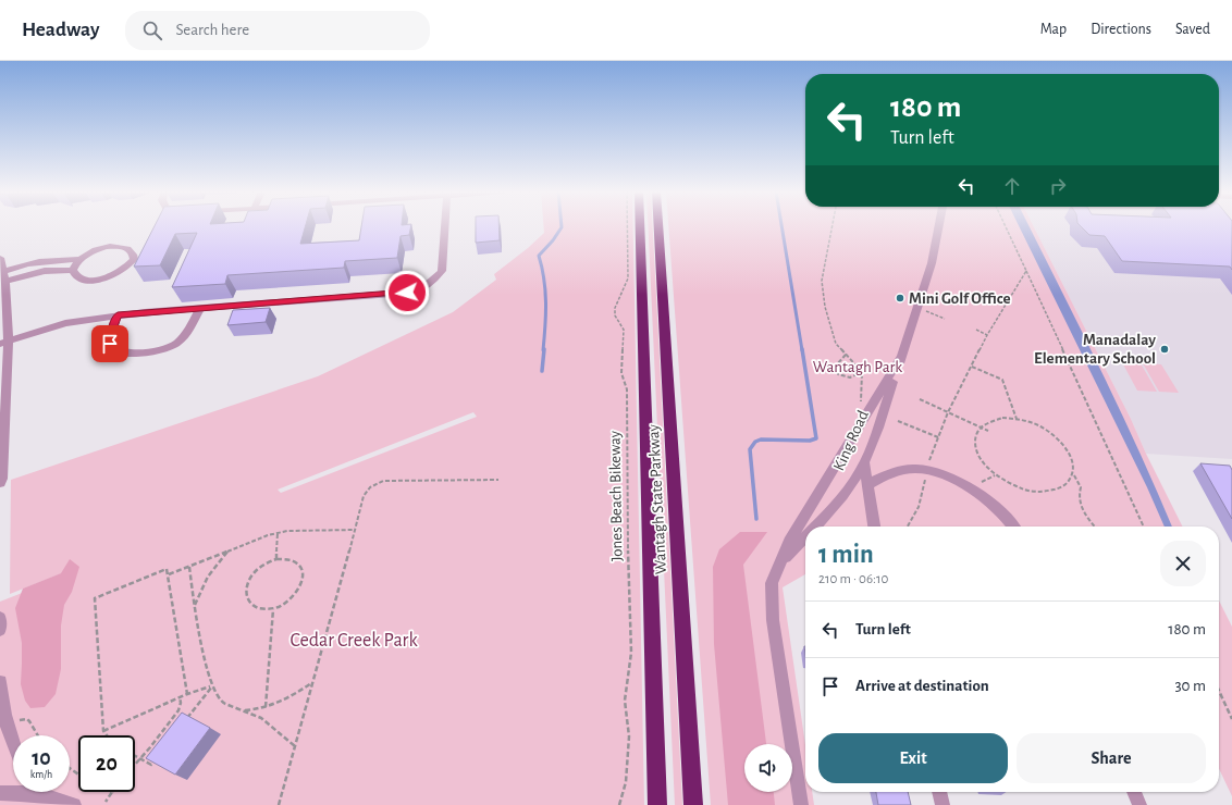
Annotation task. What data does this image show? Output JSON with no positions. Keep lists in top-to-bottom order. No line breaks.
{"streets":{"highway":["Wantagh State Parkway"],"street":["King Road"],"path":["Jones Beach Bikeway"]},"parks":["Wantagh Park","Cedar Creek Park"],"places":["Mini Golf Office","Manadalay Elementary School"],"page":{"header":"Headway","search":"Search here","nav":["Map","Directions","Saved"],"turn":["180 m","Turn left"],"heading":["1 min","210 m · 06:10"],"list":[{"name":"Turn left","value":"180 m"},{"name":"Arrive at destination","value":"30 m"}],"buttons":["Exit","Share"],"speed":"10 km/h","limit":"20"}}
